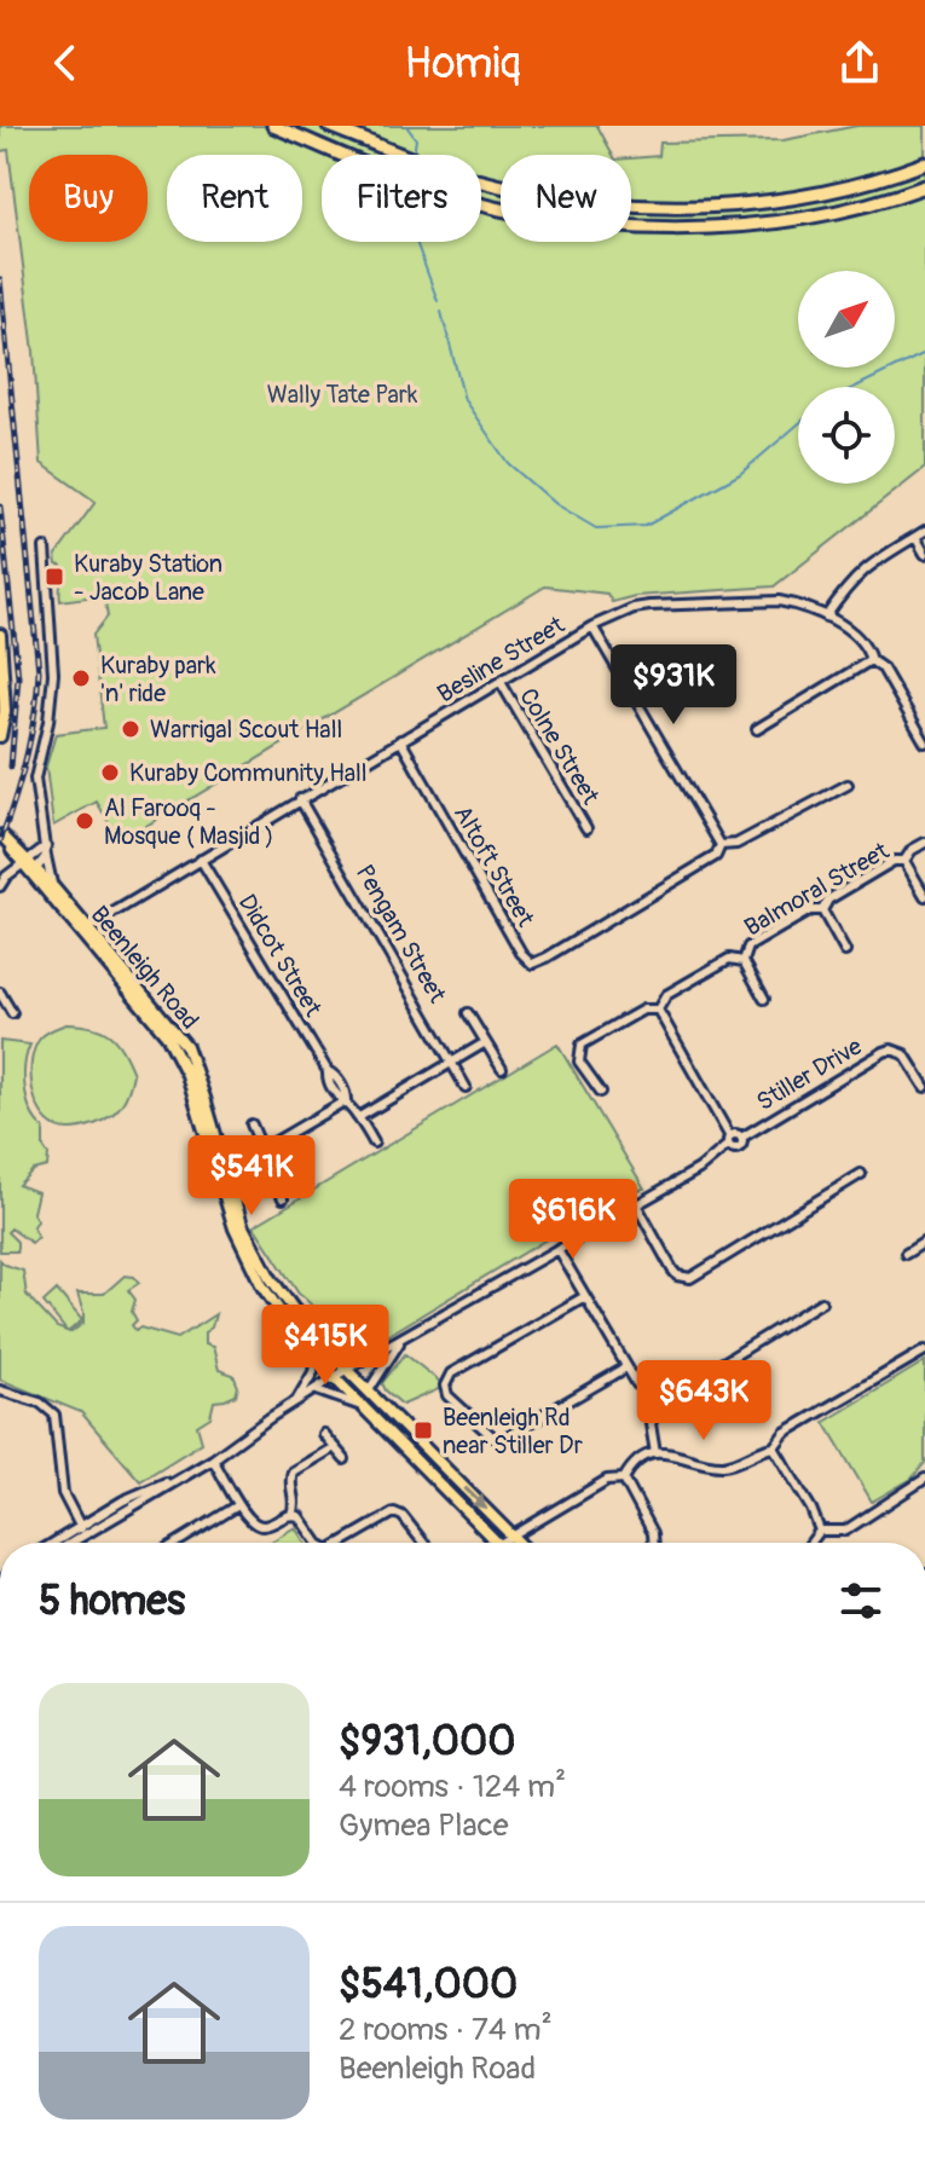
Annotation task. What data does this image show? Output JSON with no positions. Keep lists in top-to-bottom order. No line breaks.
{"streets":{"main road":["Beenleigh Road"],"street":["Besline Street","Colne Street","Altoft Street","Balmoral Street","Pengam Street","Didcot Street","Stiller Drive"]},"crossings":[["Besline Street","Colne Street"],["Besline Street","Altoft Street"],["Besline Street","Pengam Street"],["Besline Street","Didcot Street"],["Besline Street","Beenleigh Road"]],"parks":["Wally Tate Park"],"places":{"transit":["Kuraby Station - Jacob Lane","Beenleigh Rd near Stiller Dr"],"other":["Kuraby park 'n' ride","Warrigal Scout Hall","Kuraby Community Hall","Al Farooq - Mosque ( Masjid )"]},"north":"top right","page":{"header":"Homiq","chip":["Buy","Rent","Filters","New"],"price":["$931K","$541K","$616K","$415K","$643K"],"heading":"5 homes","list":[{"name":"$931,000","note":"4 rooms · 124 m² · Gymea Place"},{"name":"$541,000","note":"2 rooms · 74 m² · Beenleigh Road"}]}}
